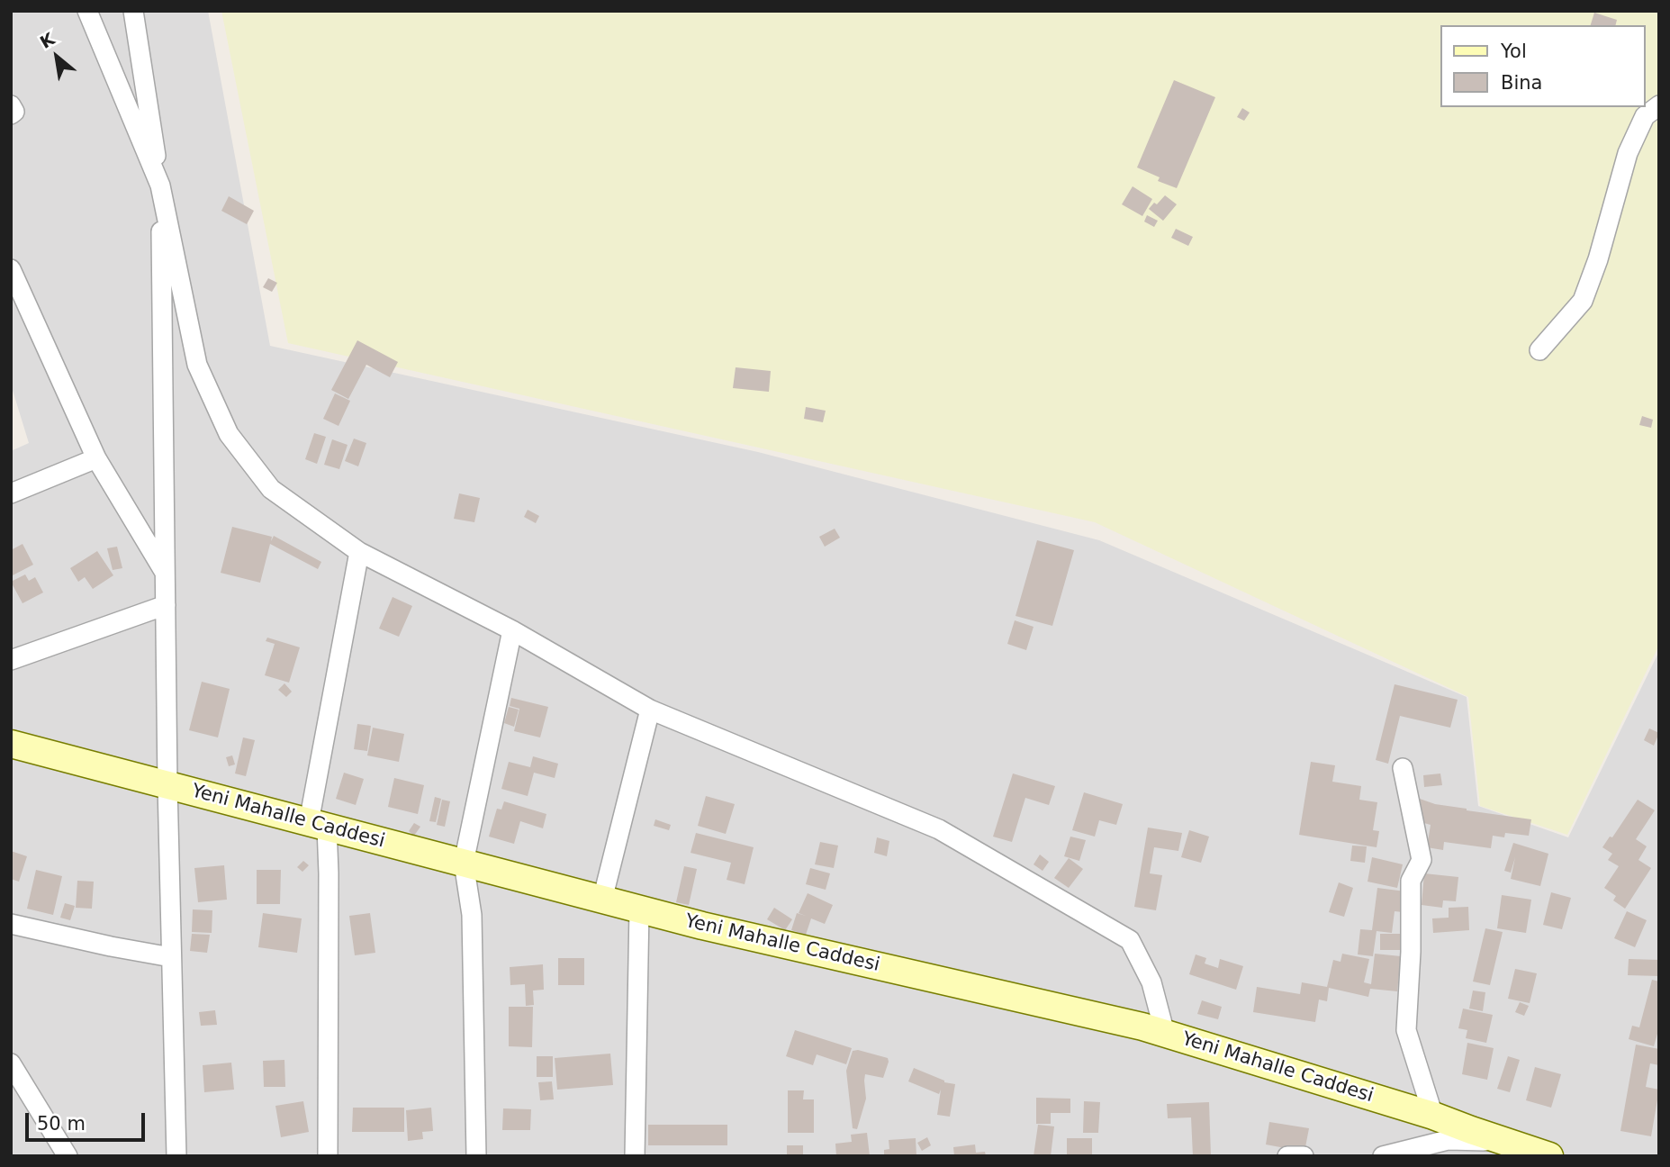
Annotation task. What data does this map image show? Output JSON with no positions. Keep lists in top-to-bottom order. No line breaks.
{"streets":{"street":["Yeni Mahalle Caddesi"]},"legend":["Yol","Bina"],"scale_bar":"50 m","north":"top left"}
